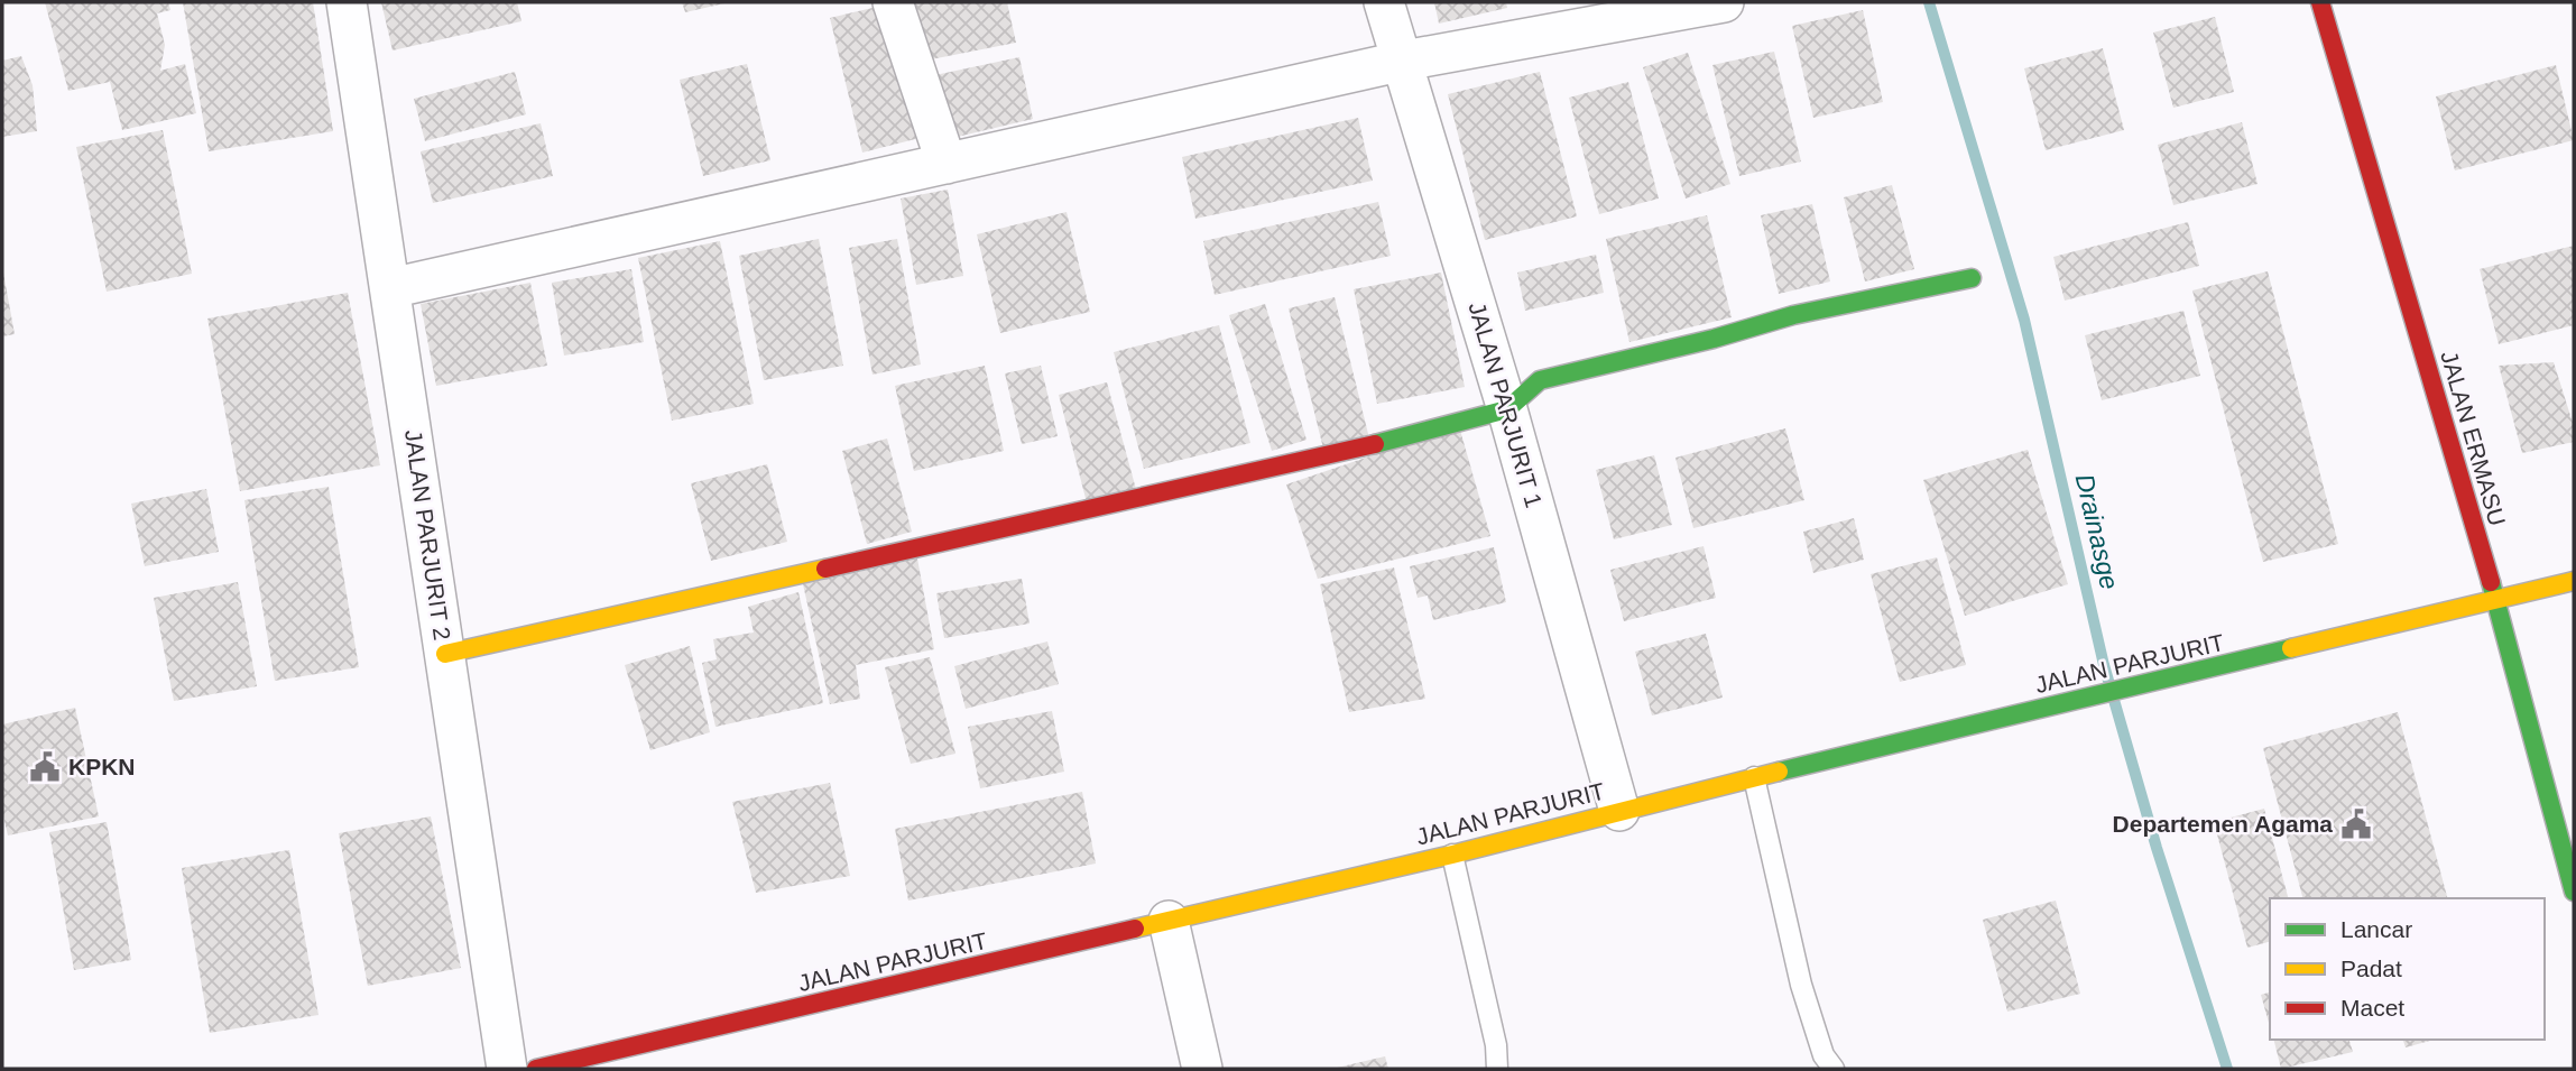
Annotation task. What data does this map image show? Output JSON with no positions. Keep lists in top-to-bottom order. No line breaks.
{"streets":{"street":["JALAN PARJURIT 1","JALAN ERMASU","JALAN PARJURIT 2","JALAN PARJURIT"]},"crossings":[["JALAN PARJURIT 1","JALAN PARJURIT"],["JALAN ERMASU","JALAN PARJURIT"]],"water":["Drainasge"],"places":{"public building":["KPKN","Departemen Agama"]},"legend":["Lancar","Padat","Macet"]}
